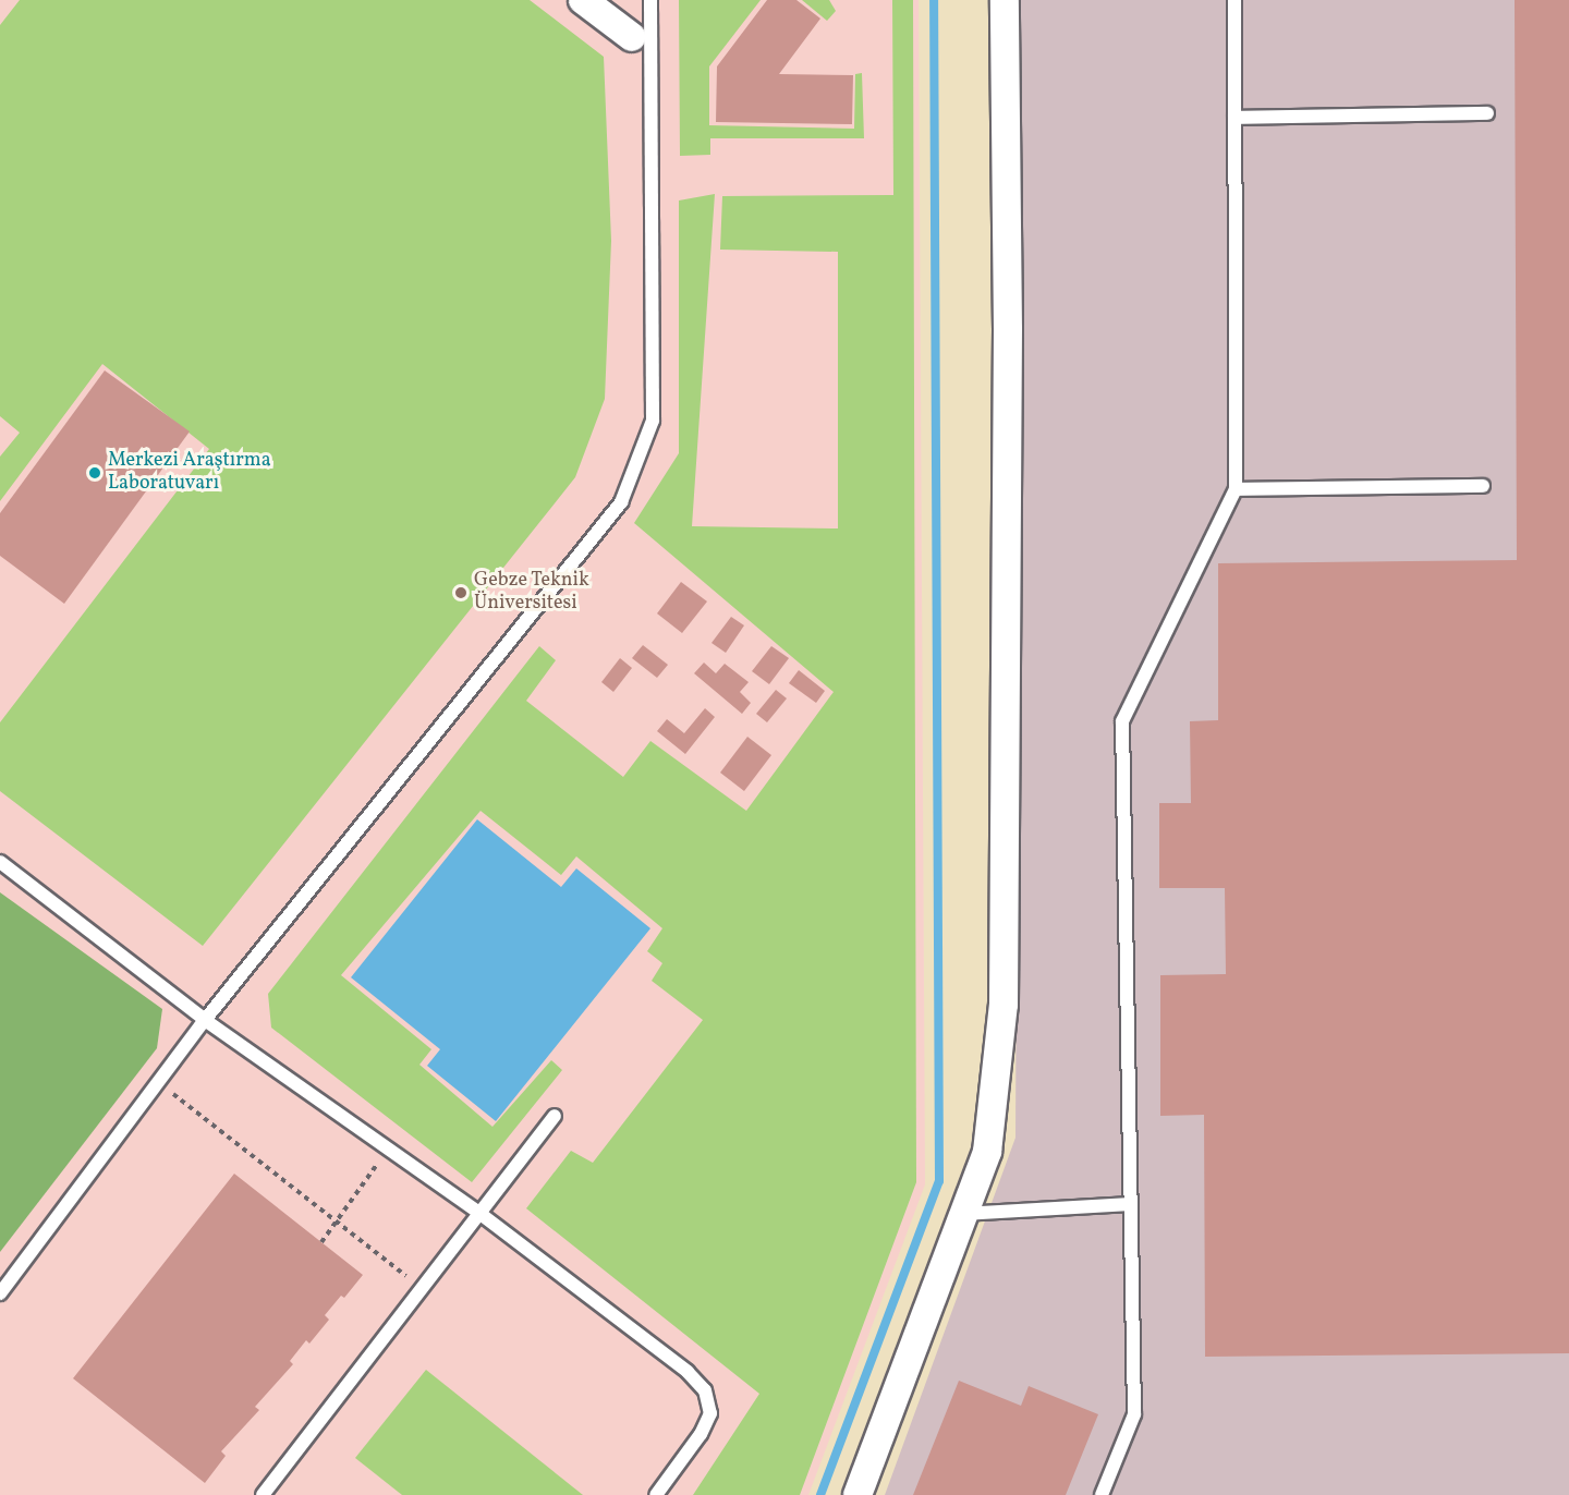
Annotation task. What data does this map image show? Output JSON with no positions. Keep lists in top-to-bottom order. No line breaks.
{"places":["Merkezi Araştırma Laboratuvarı","Gebze Teknik Üniversitesi"]}
